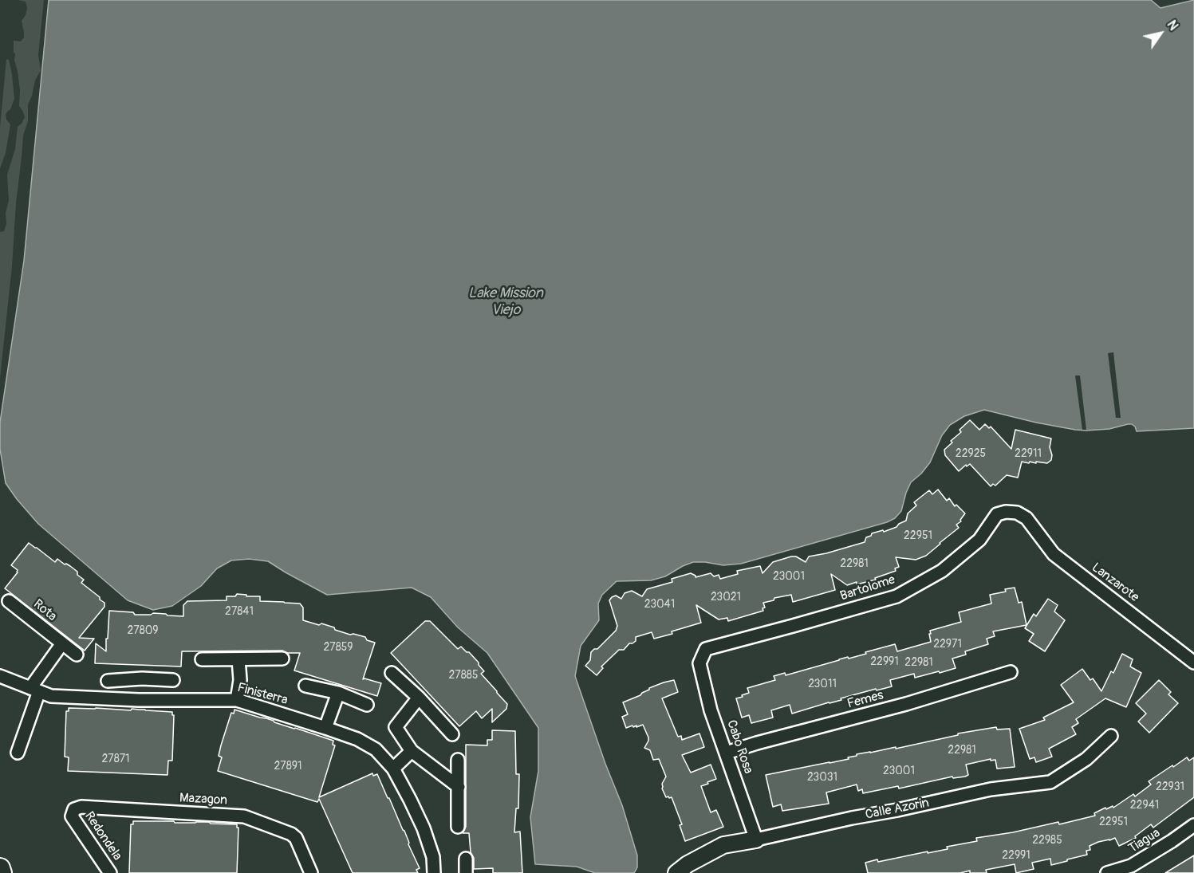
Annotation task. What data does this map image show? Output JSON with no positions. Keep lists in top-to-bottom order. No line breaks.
{"streets":{"street":["Lanzarote","Bartolome","Rota","Finisterra","Femes","Cabo Rosa","Mazagon","Calle Azorin","Redondela","Tiagua"]},"crossings":[["Lanzarote","Bartolome"],["Bartolome","Cabo Rosa"],["Femes","Cabo Rosa"],["Cabo Rosa","Calle Azorin"],["Mazagon","Redondela"]],"water":["Lake Mission Viejo"],"house_numbers":["22925","22911","22951","22981","23001","23021","23041","27841","27809","22971","27859","22991","22981","27885","23011","22981","27871","27891","23001","23031","22931","22941","22951","22985","22991"],"north":"top right"}
